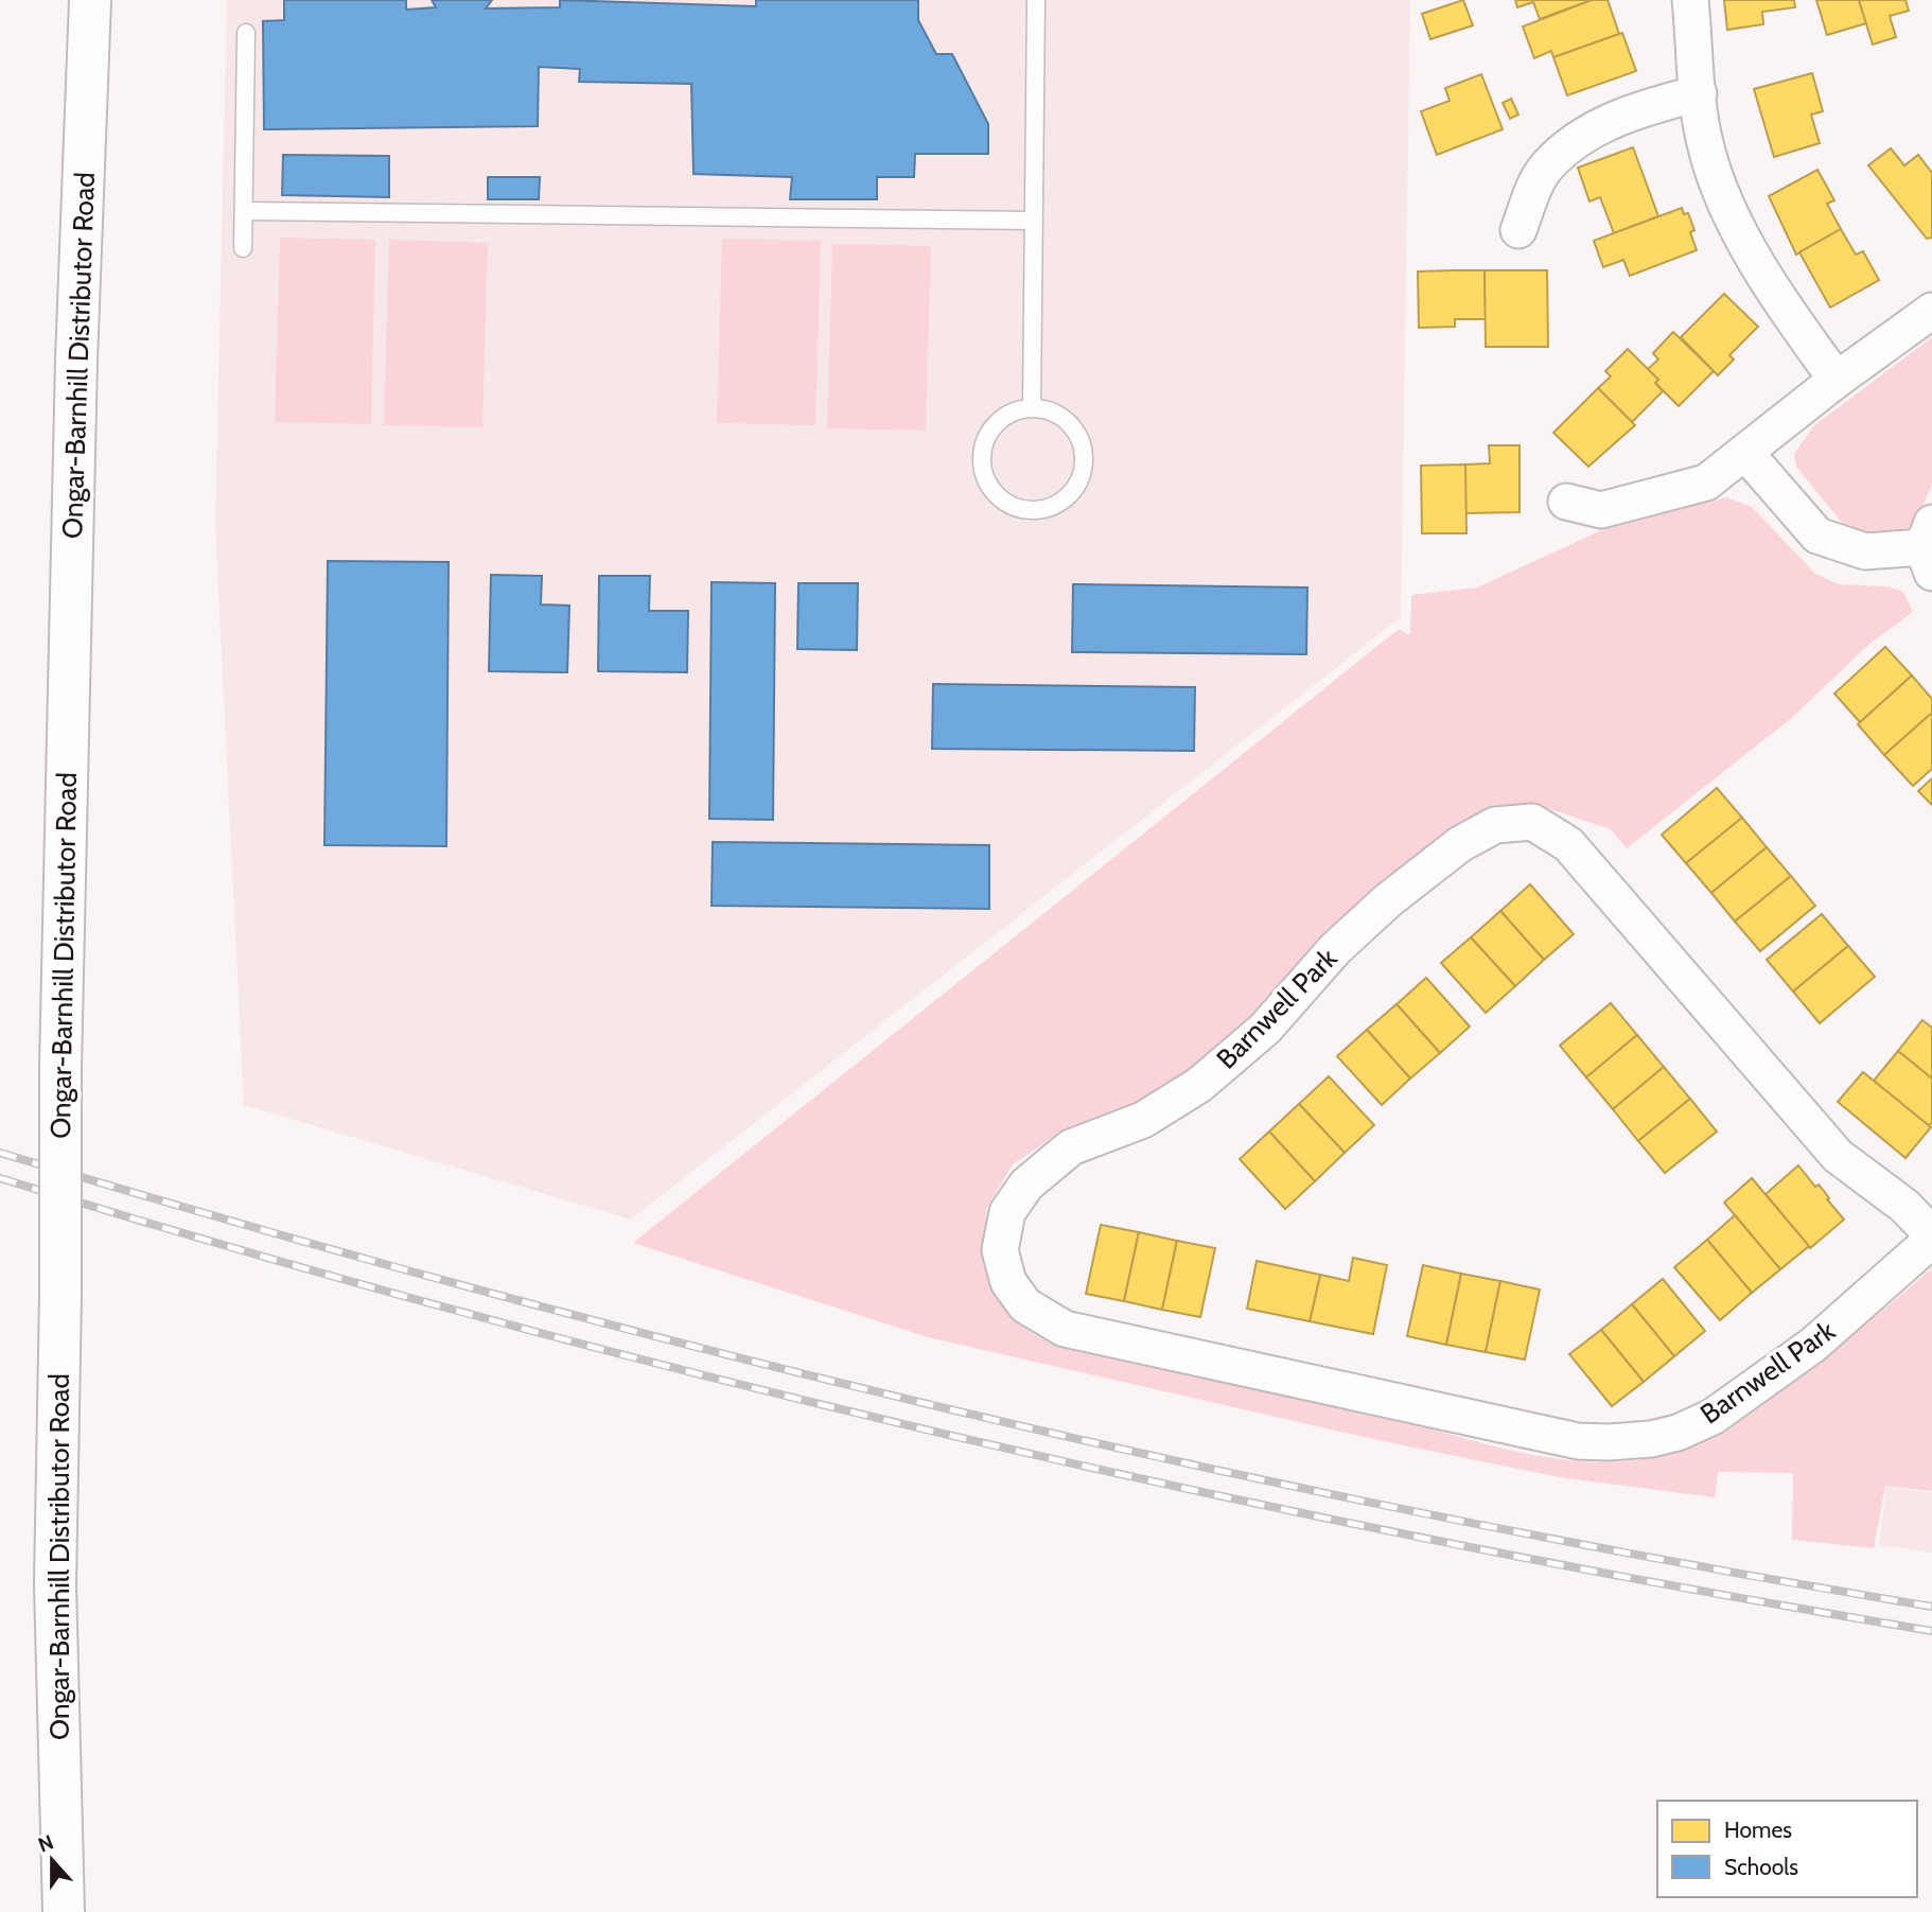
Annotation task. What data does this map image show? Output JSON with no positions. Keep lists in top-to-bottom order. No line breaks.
{"streets":{"street":["Ongar-Barnhill Distributor Road","Barnwell Park"]},"legend":["Homes","Schools"],"north":"top"}
